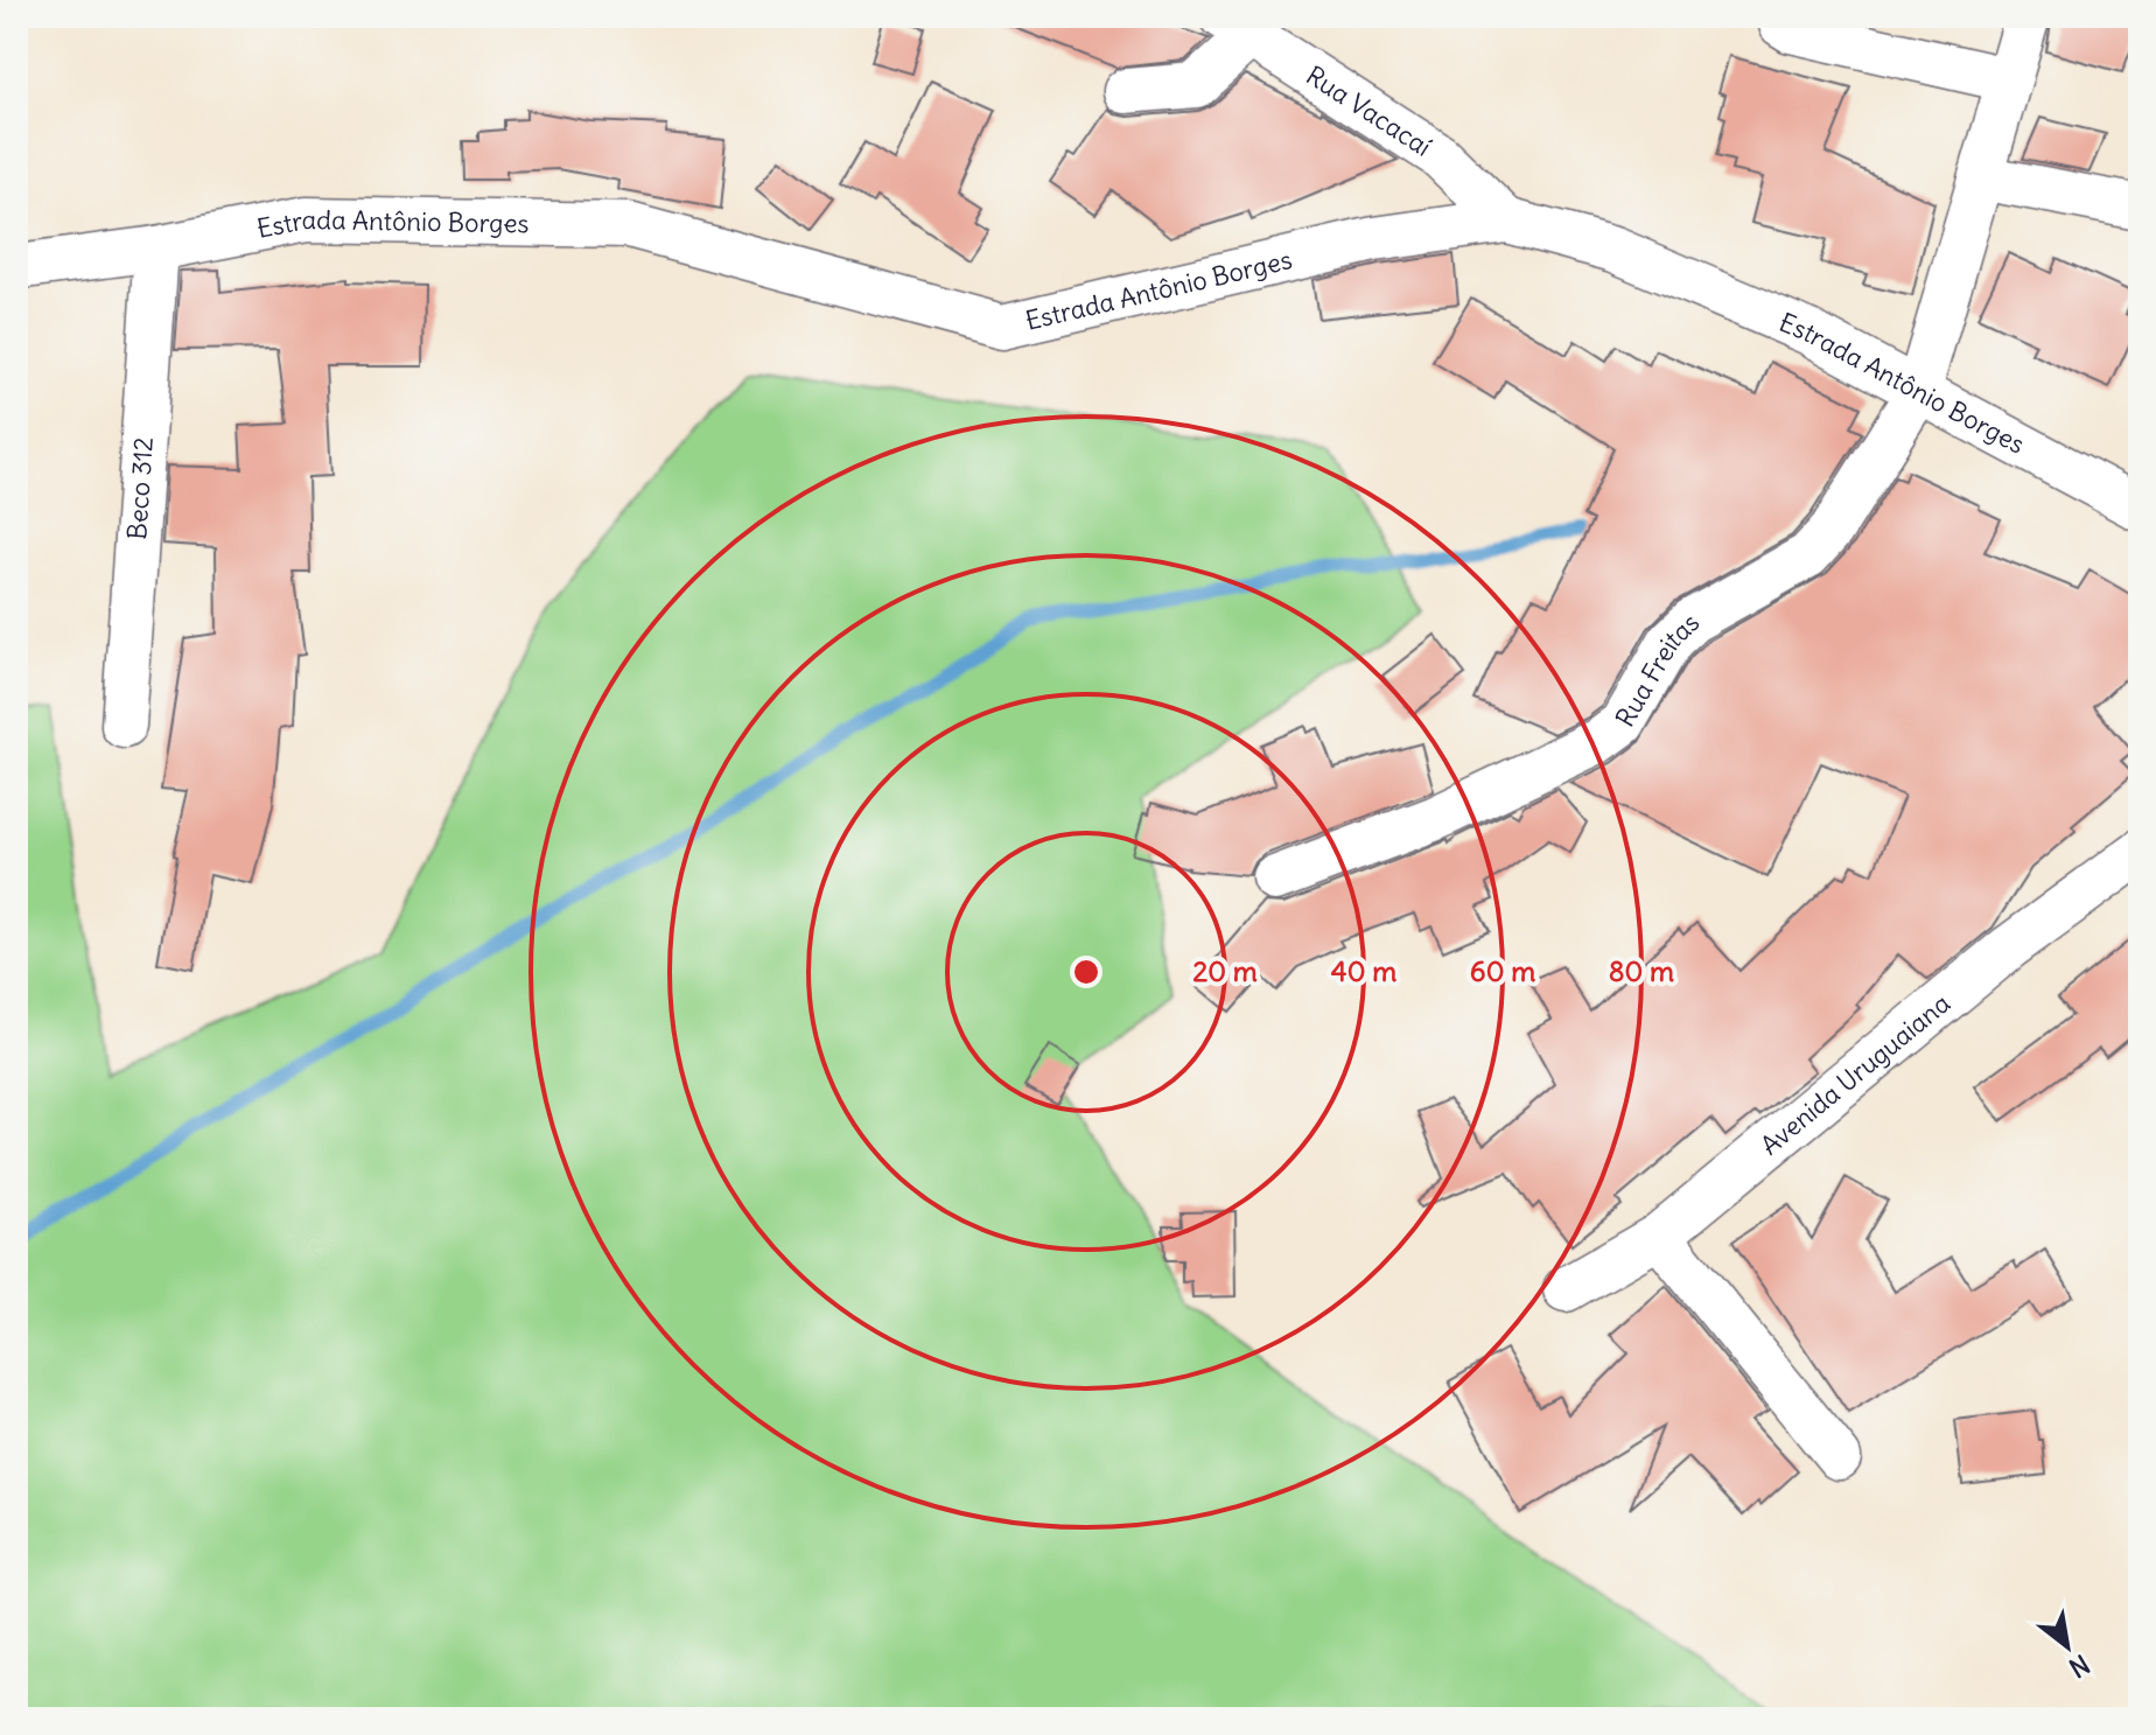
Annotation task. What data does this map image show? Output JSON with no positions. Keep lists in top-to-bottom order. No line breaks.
{"streets":{"street":["Rua Vacacaí","Estrada Antônio Borges","Beco 312","Rua Freitas","Avenida Uruguaiana"]},"crossings":[["Rua Vacacaí","Estrada Antônio Borges"],["Estrada Antônio Borges","Beco 312"],["Estrada Antônio Borges","Rua Freitas"]],"north":"bottom right","rings":["20 m","40 m","60 m","80 m"]}
